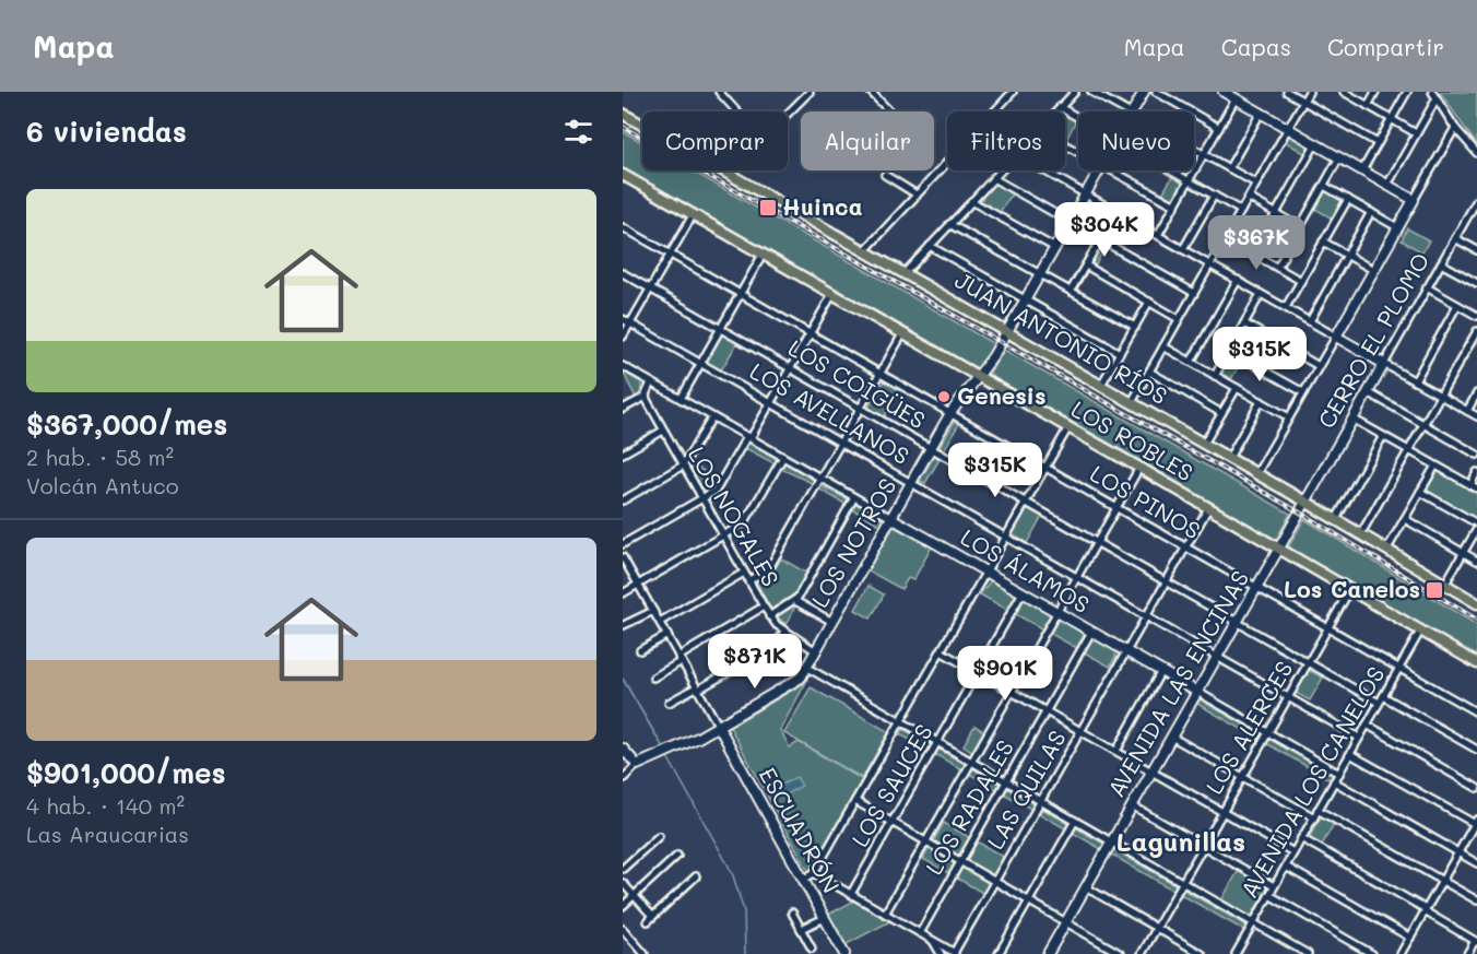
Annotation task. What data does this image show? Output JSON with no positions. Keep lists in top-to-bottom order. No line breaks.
{"streets":{"main road":["JUAN ANTONIO RÍOS","LOS ROBLES"],"street":["CERRO EL PLOMO","LOS COIGÜES","LOS AVELLANOS","LOS PINOS","LOS NOGALES","LOS NOTROS","LOS ÁLAMOS","AVENIDA LAS ENCINAS","LOS ALERCES","AVENIDA LOS CANELOS","LOS SAUCES","LAS QUILAS","LOS RADALES","ESCUADRÓN"]},"crossings":[["JUAN ANTONIO RÍOS","CERRO EL PLOMO"],["JUAN ANTONIO RÍOS","LOS NOTROS"],["JUAN ANTONIO RÍOS","AVENIDA LAS ENCINAS"],["CERRO EL PLOMO","AVENIDA LAS ENCINAS"],["LOS COIGÜES","LOS NOTROS"],["LOS COIGÜES","AVENIDA LAS ENCINAS"],["LOS COIGÜES","LOS ALERCES"],["LOS COIGÜES","AVENIDA LOS CANELOS"],["LOS COIGÜES","LAS QUILAS"],["LOS AVELLANOS","LOS NOTROS"],["LOS AVELLANOS","AVENIDA LAS ENCINAS"],["LOS AVELLANOS","LOS ALERCES"],["LOS AVELLANOS","AVENIDA LOS CANELOS"],["LOS AVELLANOS","LAS QUILAS"],["LOS ROBLES","LOS NOTROS"],["LOS ROBLES","AVENIDA LAS ENCINAS"],["LOS ROBLES","LOS ALERCES"],["LOS ROBLES","AVENIDA LOS CANELOS"],["LOS ROBLES","LAS QUILAS"],["LOS PINOS","LOS NOTROS"],["LOS PINOS","AVENIDA LAS ENCINAS"],["LOS PINOS","LOS ALERCES"],["LOS PINOS","AVENIDA LOS CANELOS"],["LOS PINOS","LAS QUILAS"],["LOS NOGALES","LOS NOTROS"],["LOS NOTROS","LOS ÁLAMOS"],["LOS NOTROS","ESCUADRÓN"],["LOS ÁLAMOS","AVENIDA LAS ENCINAS"],["LOS ÁLAMOS","LOS ALERCES"],["LOS ÁLAMOS","AVENIDA LOS CANELOS"],["LOS ÁLAMOS","LOS SAUCES"],["LOS ÁLAMOS","LAS QUILAS"],["LOS ÁLAMOS","LOS RADALES"]],"districts":["Lagunillas"],"places":{"transit":["Huinca","Los Canelos"],"other":["Genesis"]},"page":{"header":"Mapa","nav":["Mapa","Capas","Compartir"],"heading":"6 viviendas","chip":["Comprar","Alquilar","Filtros","Nuevo"],"list":[{"name":"$367,000/mes","note":"2 hab. · 58 m² · Volcán Antuco"},{"name":"$901,000/mes","note":"4 hab. · 140 m² · Las Araucarias"}],"price":["$304K","$367K","$315K","$315K","$871K","$901K"]}}
